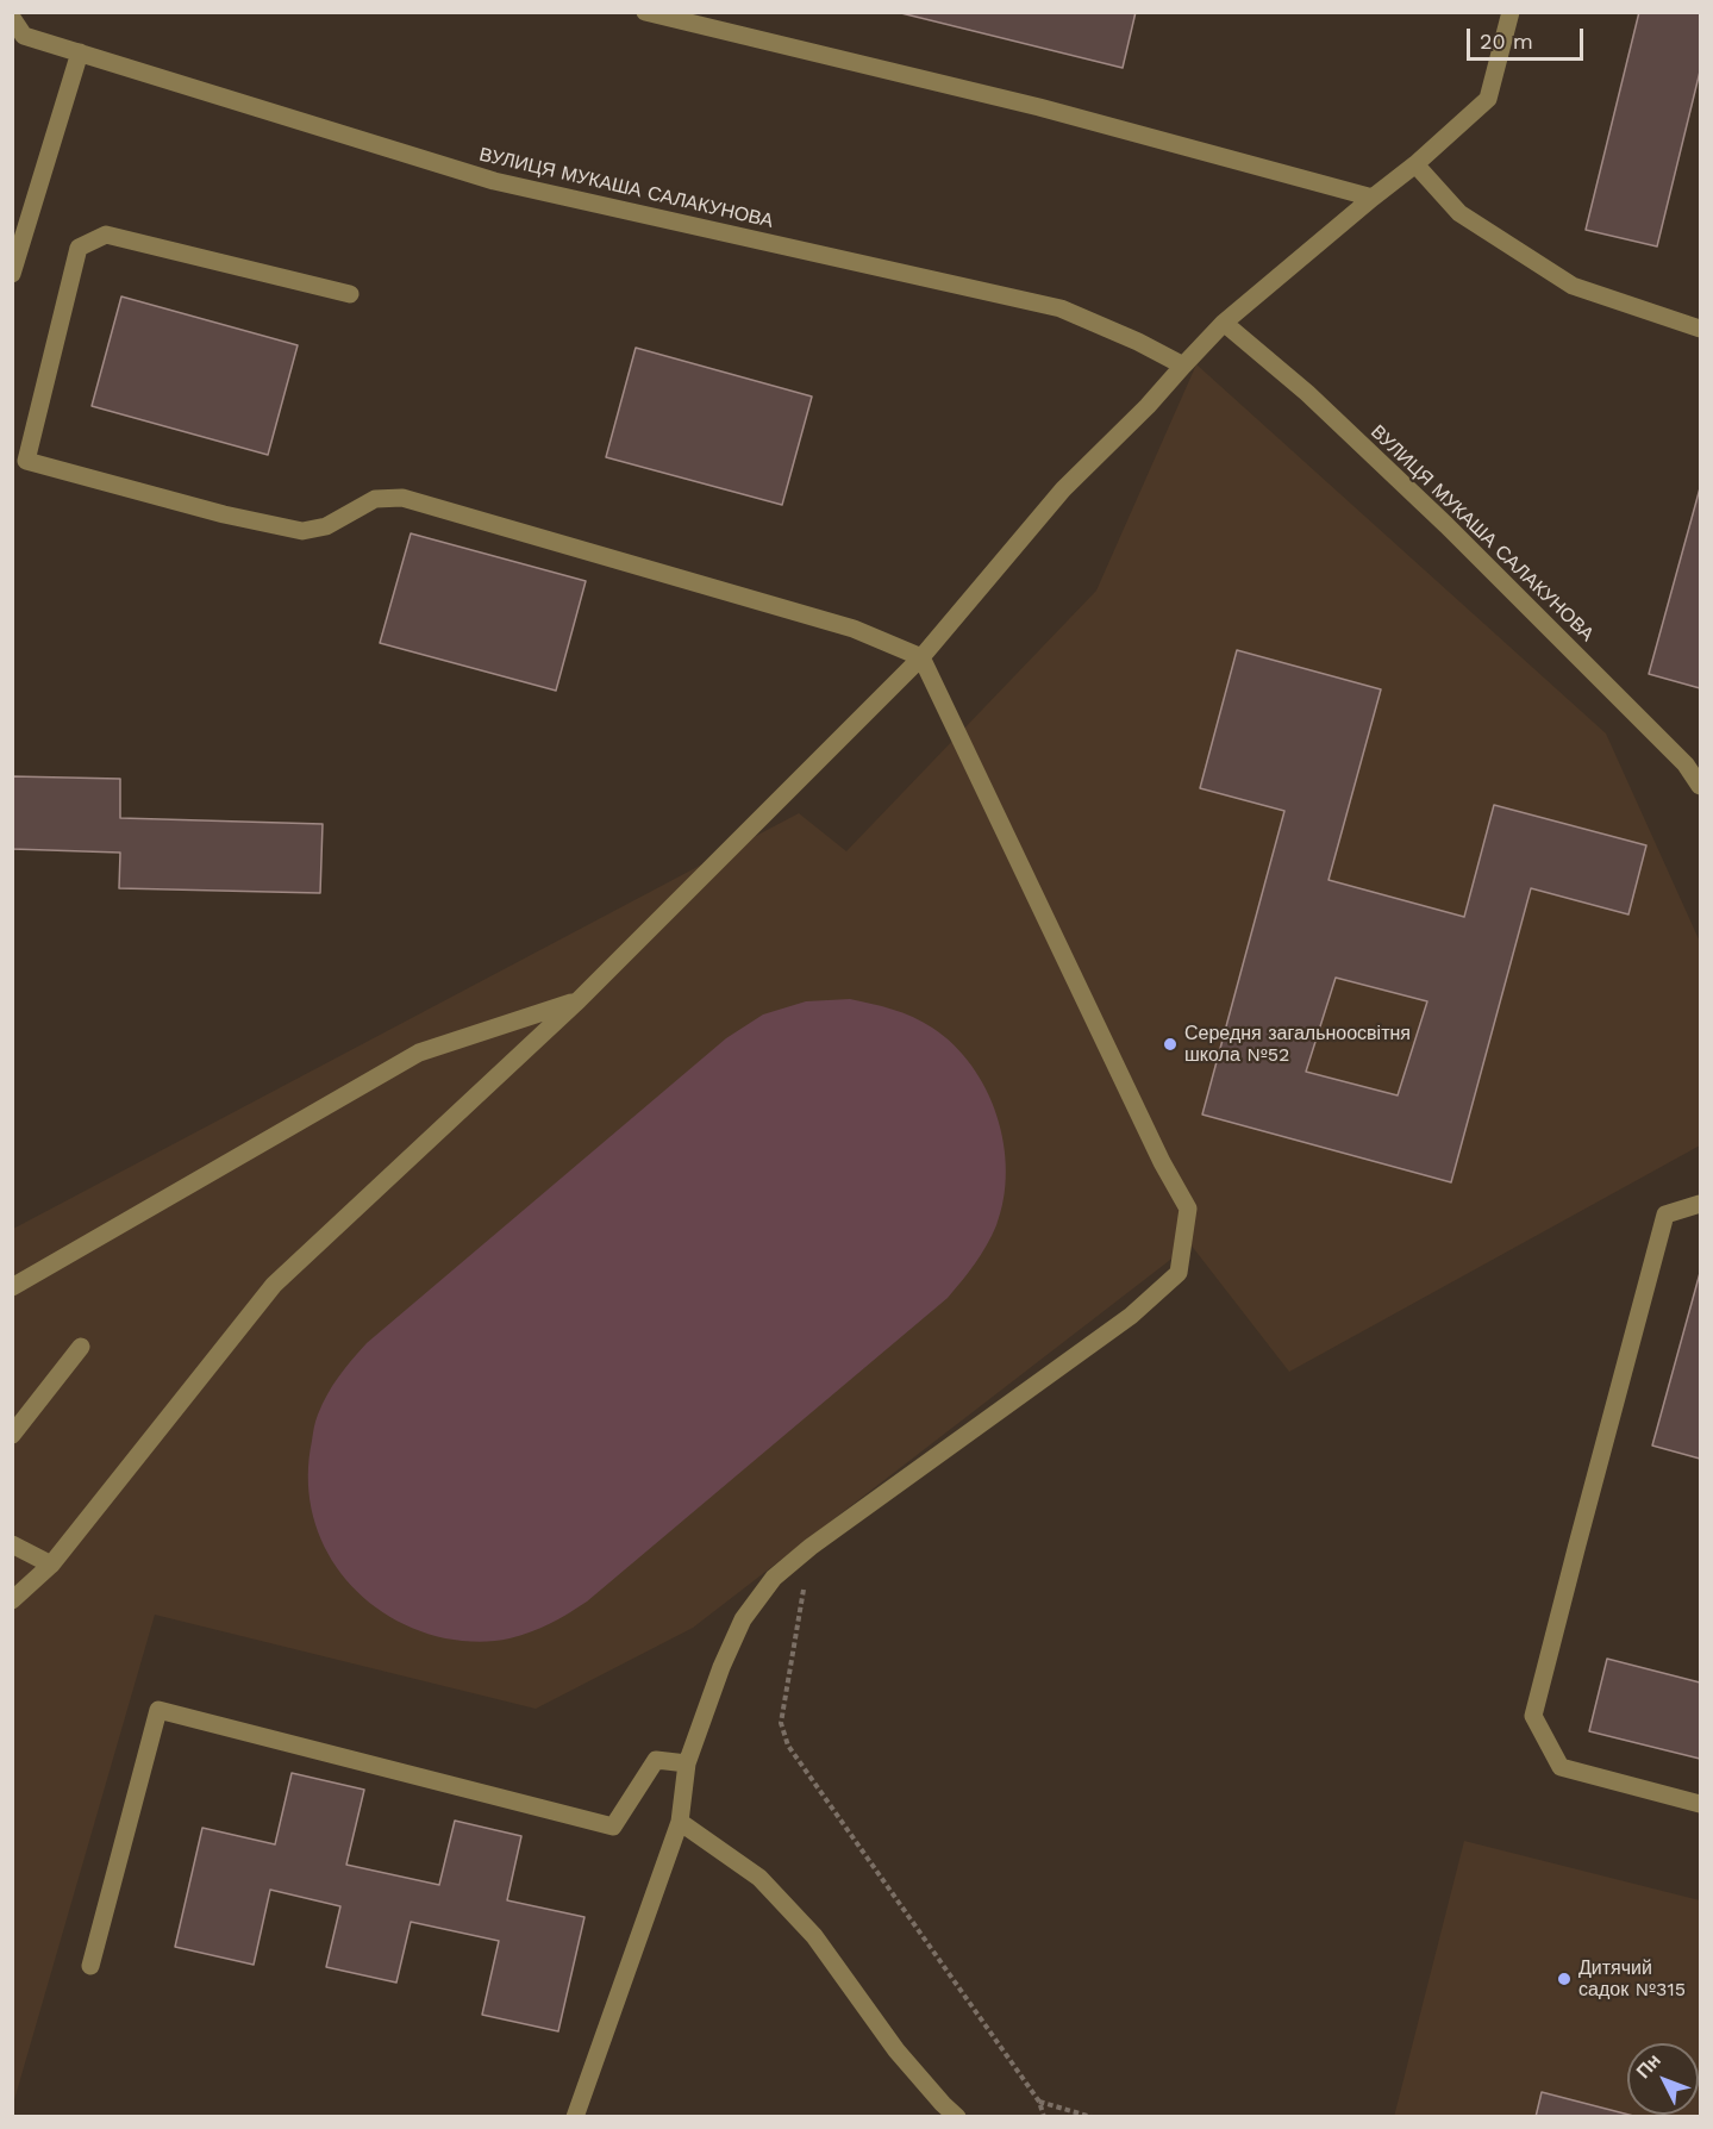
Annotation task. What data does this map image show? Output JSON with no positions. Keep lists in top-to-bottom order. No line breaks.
{"streets":{"street":["ВУЛИЦЯ МУКАША САЛАКУНОВА"]},"places":["Середня загальноосвітня школа №52","Дитячий садок №315"],"scale_bar":"20 m","north":"top left"}
